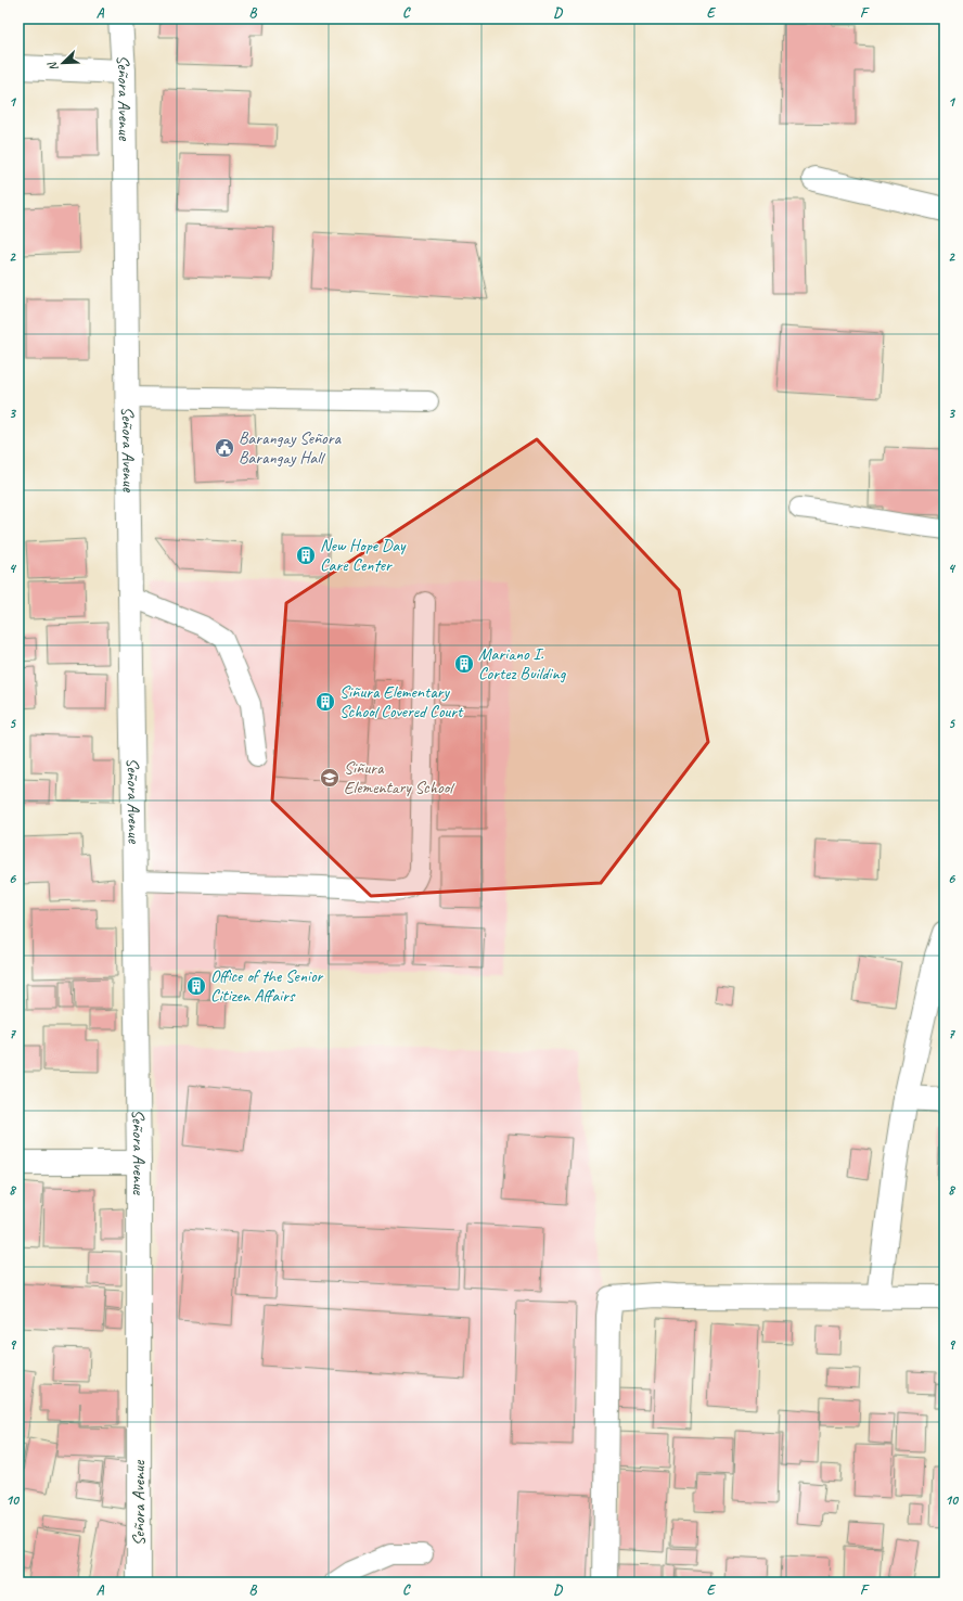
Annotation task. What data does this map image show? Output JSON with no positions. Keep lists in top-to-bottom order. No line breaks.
{"streets":{"street":["Señora Avenue"]},"places":{"public building":["Barangay Señora Barangay Hall"],"building":["New Hope Day Care Center","Mariano I. Cortez Building","Siñura Elementary School Covered Court","Office of the Senior Citizen Affairs"],"school or university":["Siñura Elementary School"]},"north":"bottom left","grid":{"columns":["A","B","C","D","E","F"],"rows":["1","2","3","4","5","6","7","8","9","10"]}}
